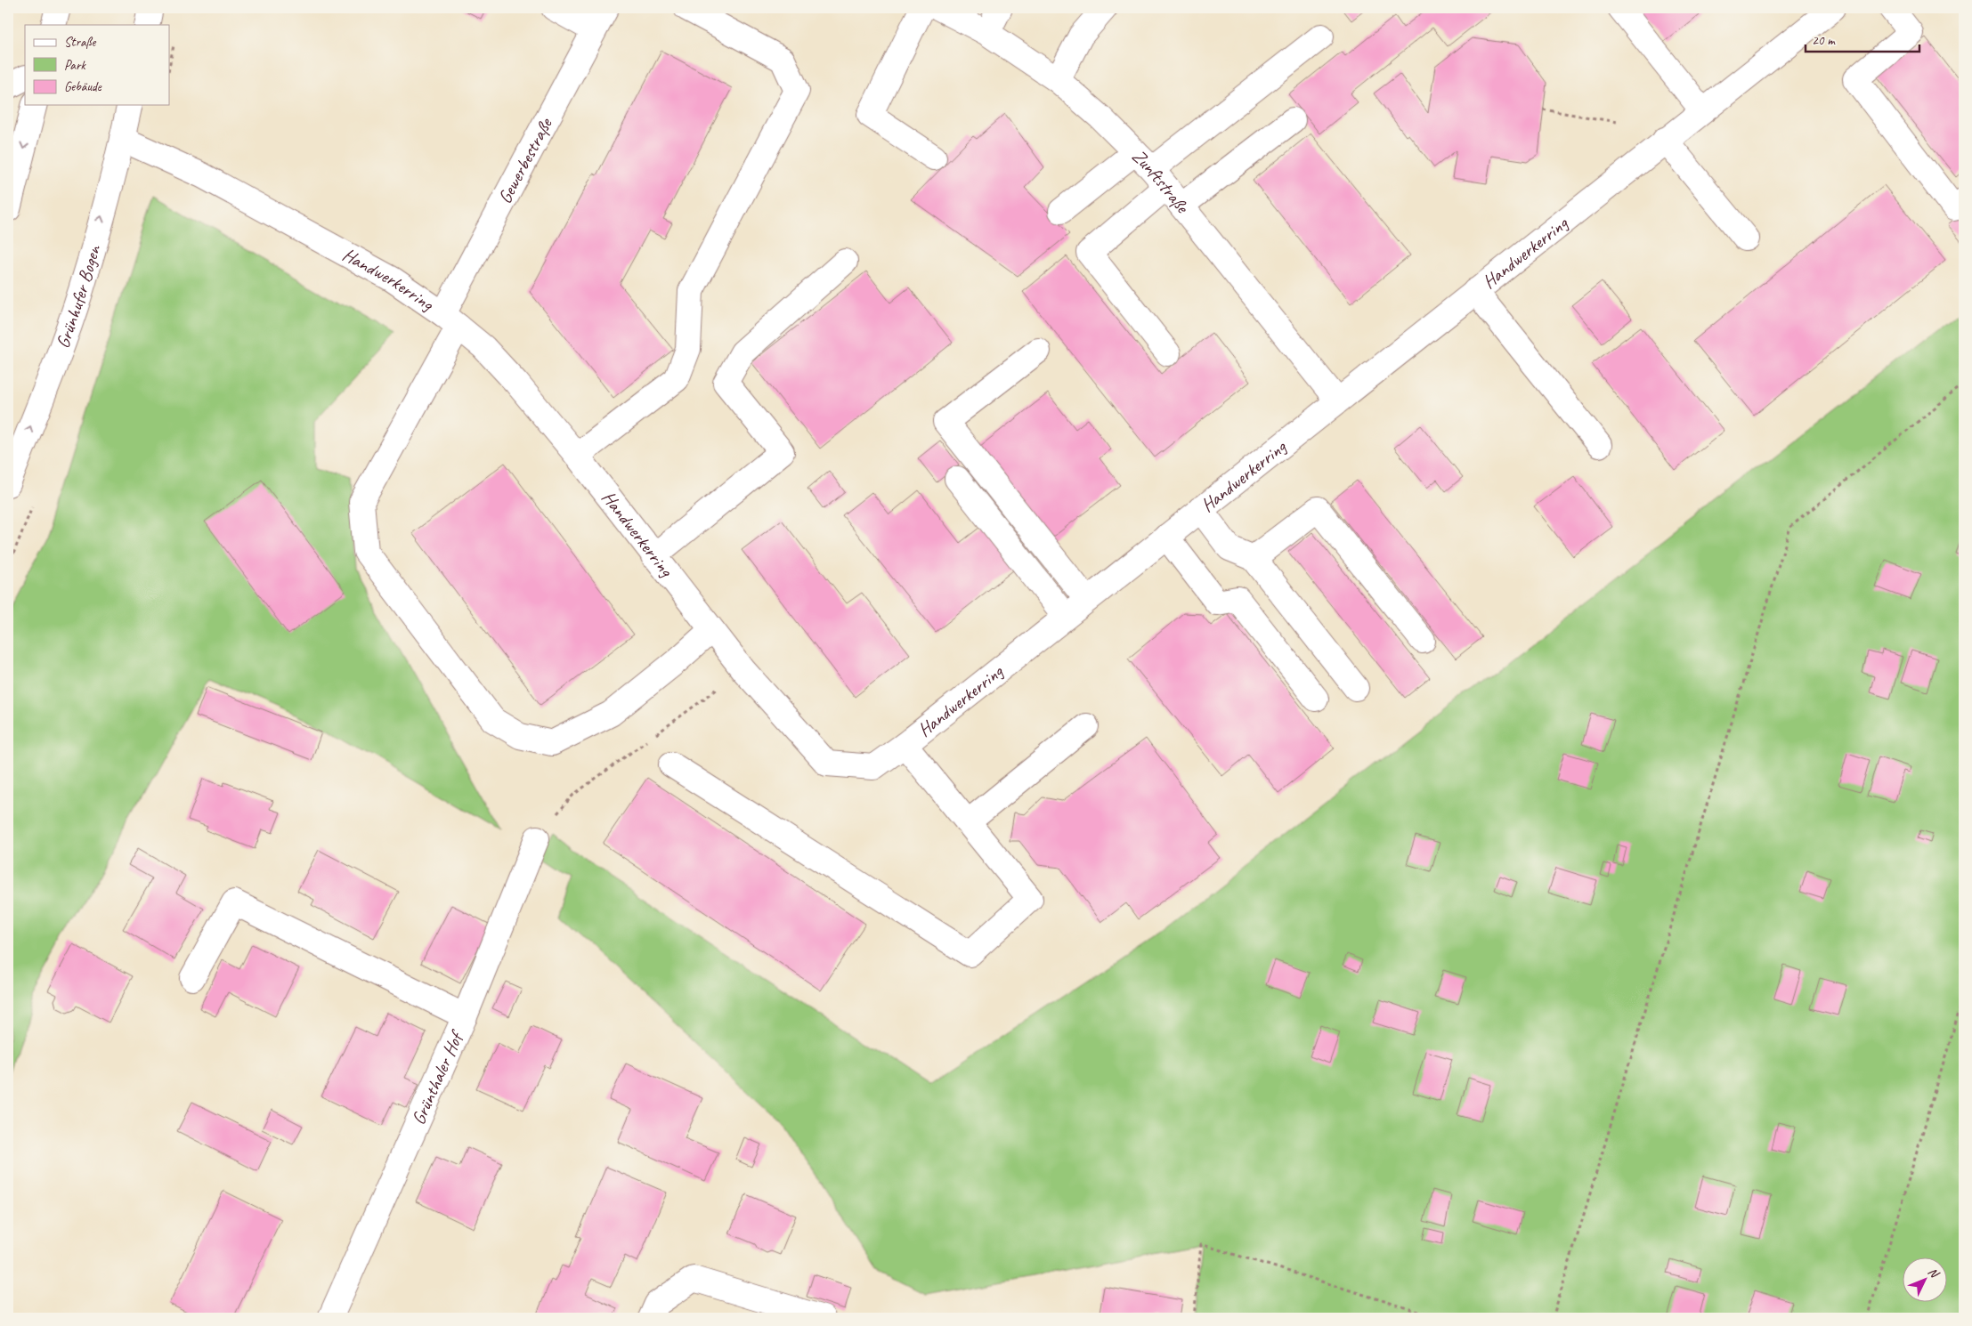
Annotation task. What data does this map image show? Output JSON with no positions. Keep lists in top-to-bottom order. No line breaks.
{"streets":{"street":["Gewerbestraße","Zunftstraße","Handwerkerring","Grünhufer Bogen","Grünthaler Hof"]},"crossings":[["Gewerbestraße","Handwerkerring"],["Zunftstraße","Handwerkerring"],["Handwerkerring","Grünhufer Bogen"]],"one_way":["Grünhufer Bogen"],"legend":["Straße","Park","Gebäude"],"scale_bar":"20 m","north":"top right"}
